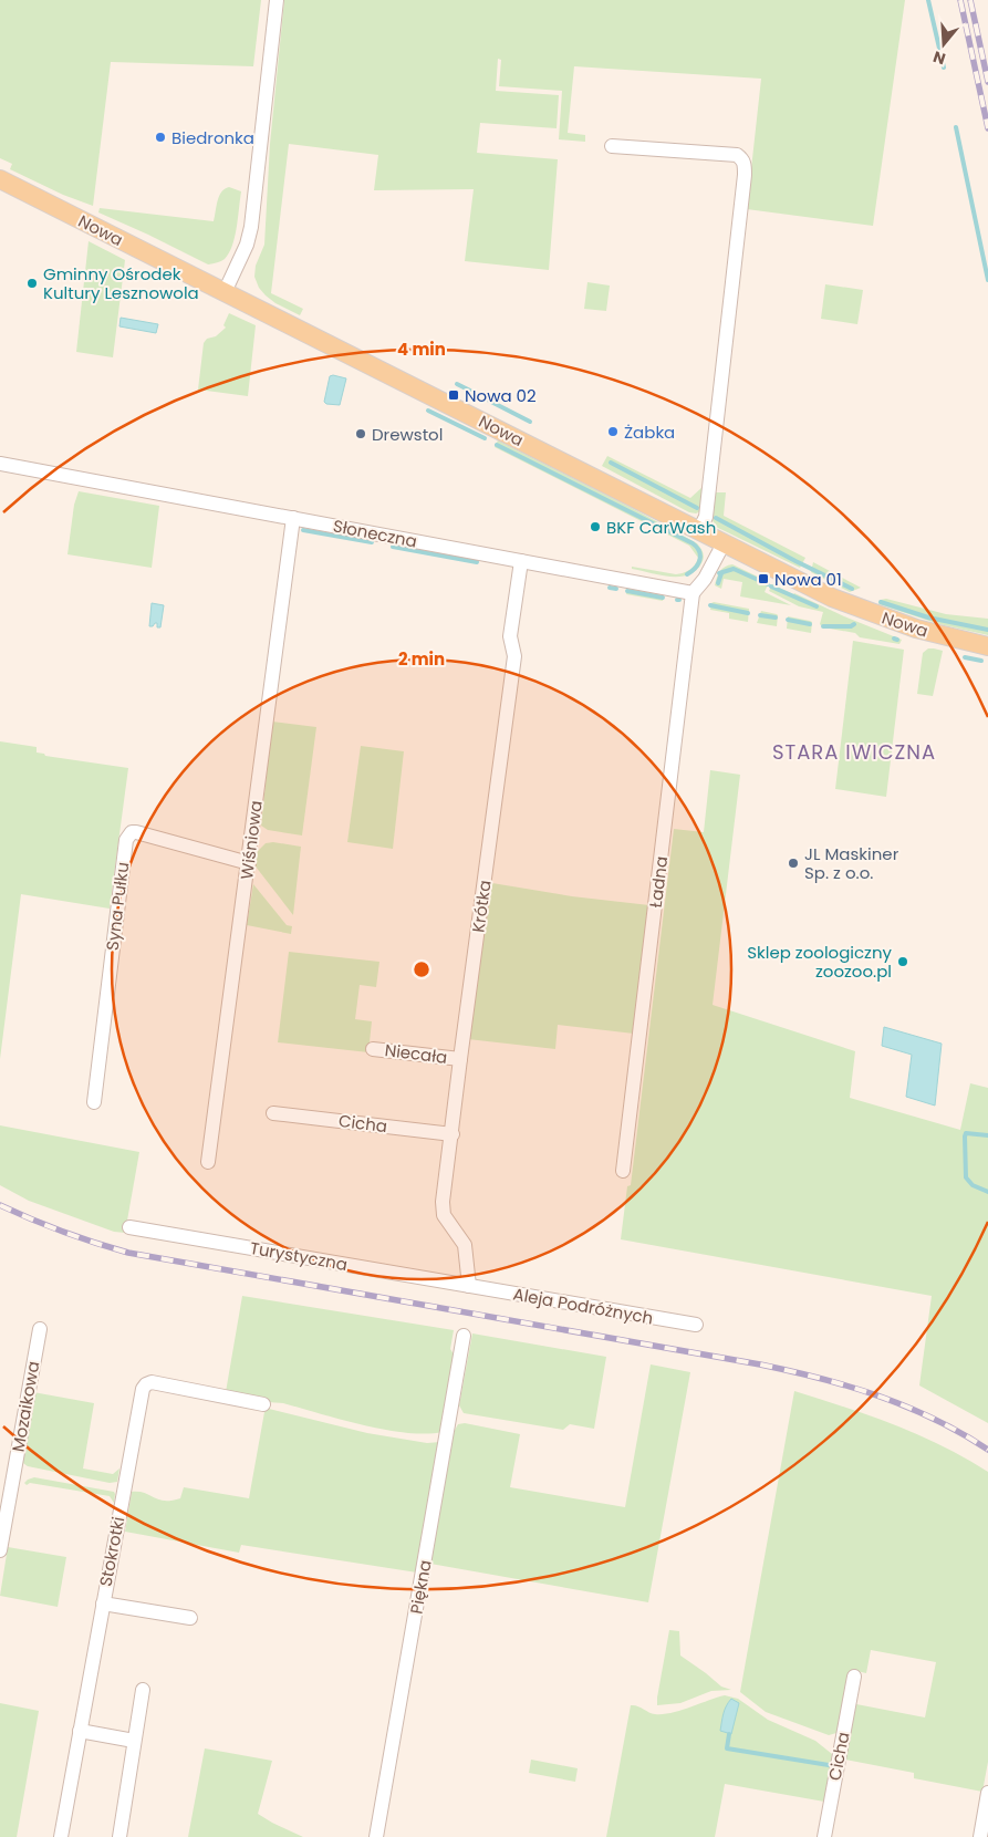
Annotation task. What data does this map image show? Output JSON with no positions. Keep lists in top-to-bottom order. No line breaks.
{"streets":{"main road":["Nowa"],"street":["Słoneczna","Wiśniowa","Ładna","Syna Pułku","Krótka","Niecała","Cicha","Turystyczna","Aleja Podróżnych","Mozaikowa","Stokrotki","Piękna"]},"crossings":[["Słoneczna","Wiśniowa"],["Słoneczna","Ładna"],["Słoneczna","Krótka"],["Wiśniowa","Syna Pułku"],["Krótka","Niecała"],["Krótka","Cicha"],["Krótka","Turystyczna"],["Krótka","Aleja Podróżnych"],["Turystyczna","Aleja Podróżnych"]],"districts":["STARA IWICZNA"],"places":{"other":["Biedronka","Gminny Ośrodek Kultury Lesznowola","Żabka","Drewstol","BKF CarWash","JL Maskiner Sp. z o.o.","Sklep zoologiczny zoozoo.pl"],"transit":["Nowa 02","Nowa 01"]},"north":"bottom","rings":["4 min","2 min"]}
